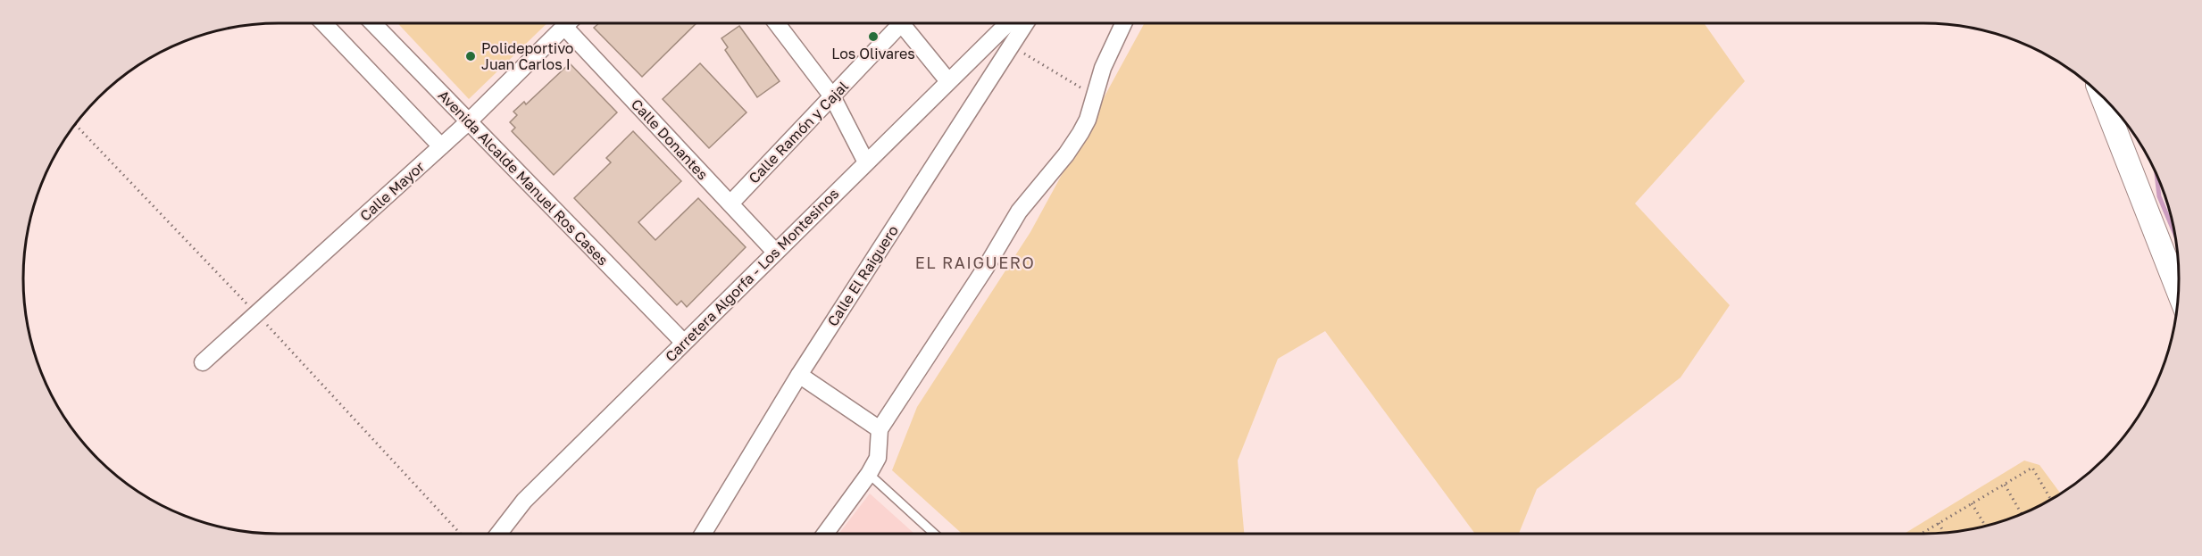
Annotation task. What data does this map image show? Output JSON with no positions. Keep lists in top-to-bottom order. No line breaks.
{"streets":{"street":["Calle Ramón y Cajal","Calle Donantes","Avenida Alcalde Manuel Ros Cases","Calle Mayor","Carretera Algorfa - Los Montesinos","Calle El Raiguero"]},"crossings":[["Calle Ramón y Cajal","Calle Donantes"],["Calle Donantes","Calle Mayor"],["Calle Donantes","Carretera Algorfa - Los Montesinos"],["Avenida Alcalde Manuel Ros Cases","Calle Mayor"],["Avenida Alcalde Manuel Ros Cases","Carretera Algorfa - Los Montesinos"]],"districts":["EL RAIGUERO"],"places":["Los Olivares","Polideportivo Juan Carlos I"]}
